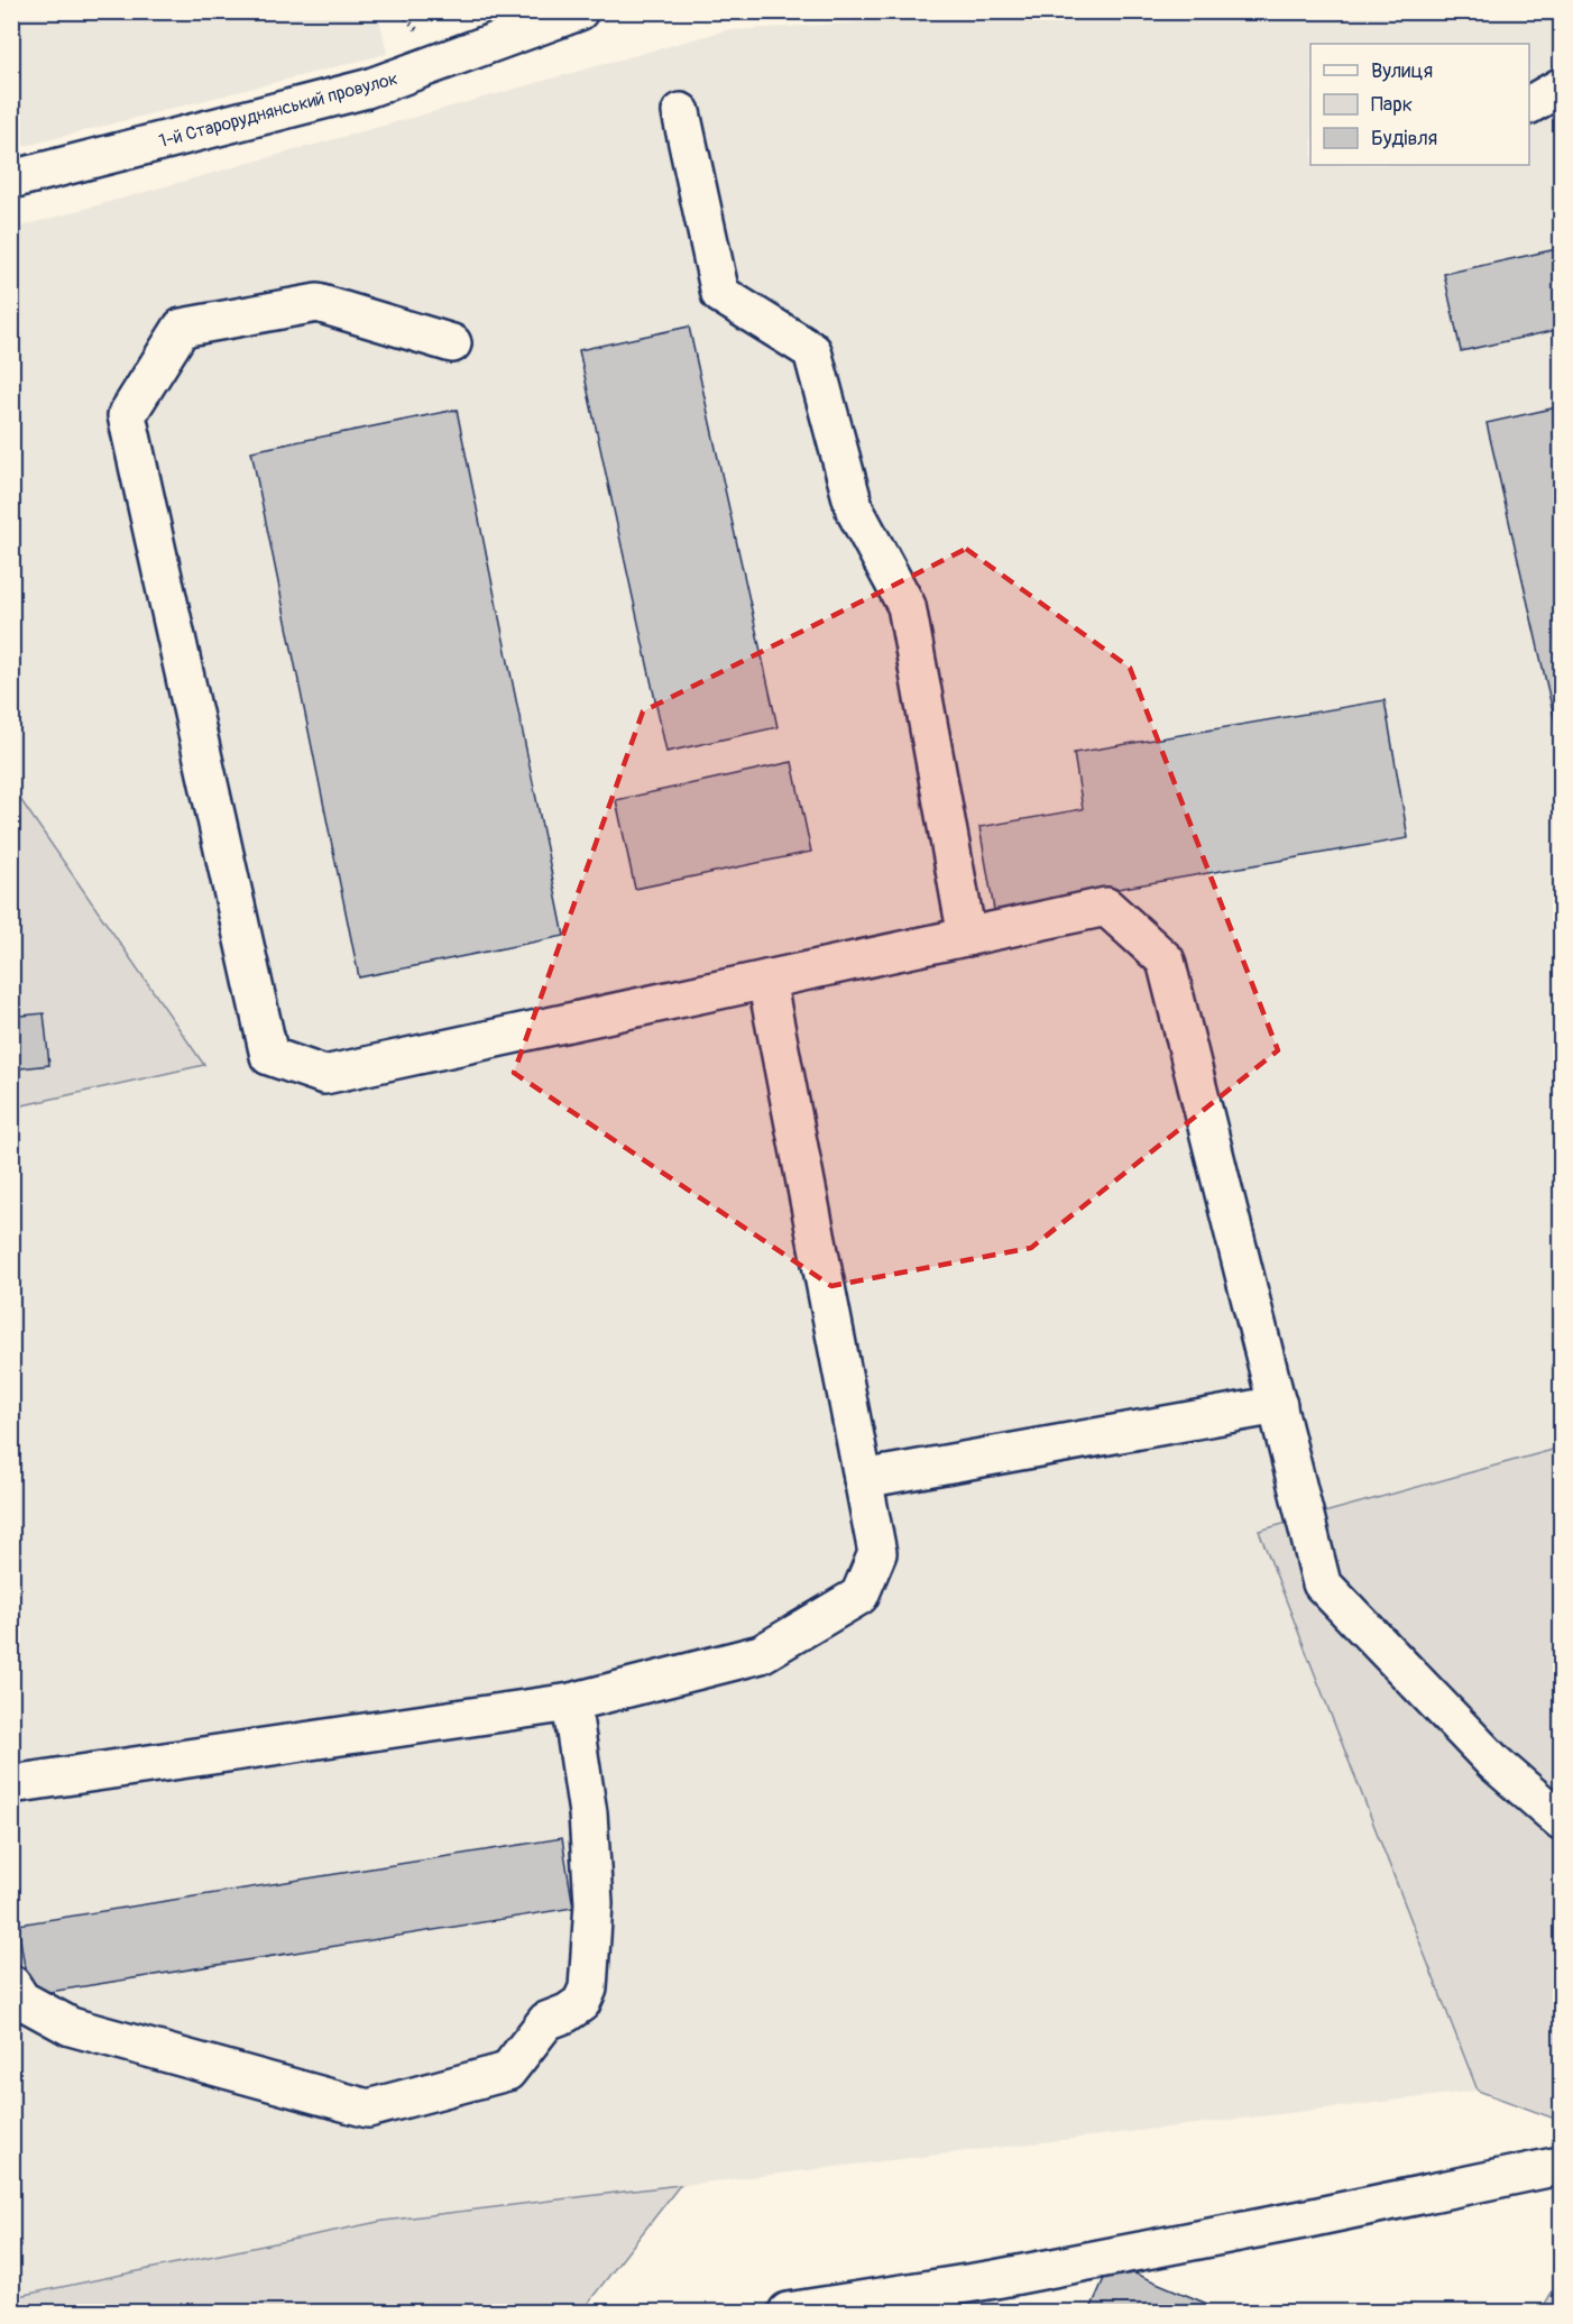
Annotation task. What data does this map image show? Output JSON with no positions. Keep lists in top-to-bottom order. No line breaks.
{"streets":{"street":["1-й Староруднянський провулок"]},"legend":["Вулиця","Парк","Будівля"]}
